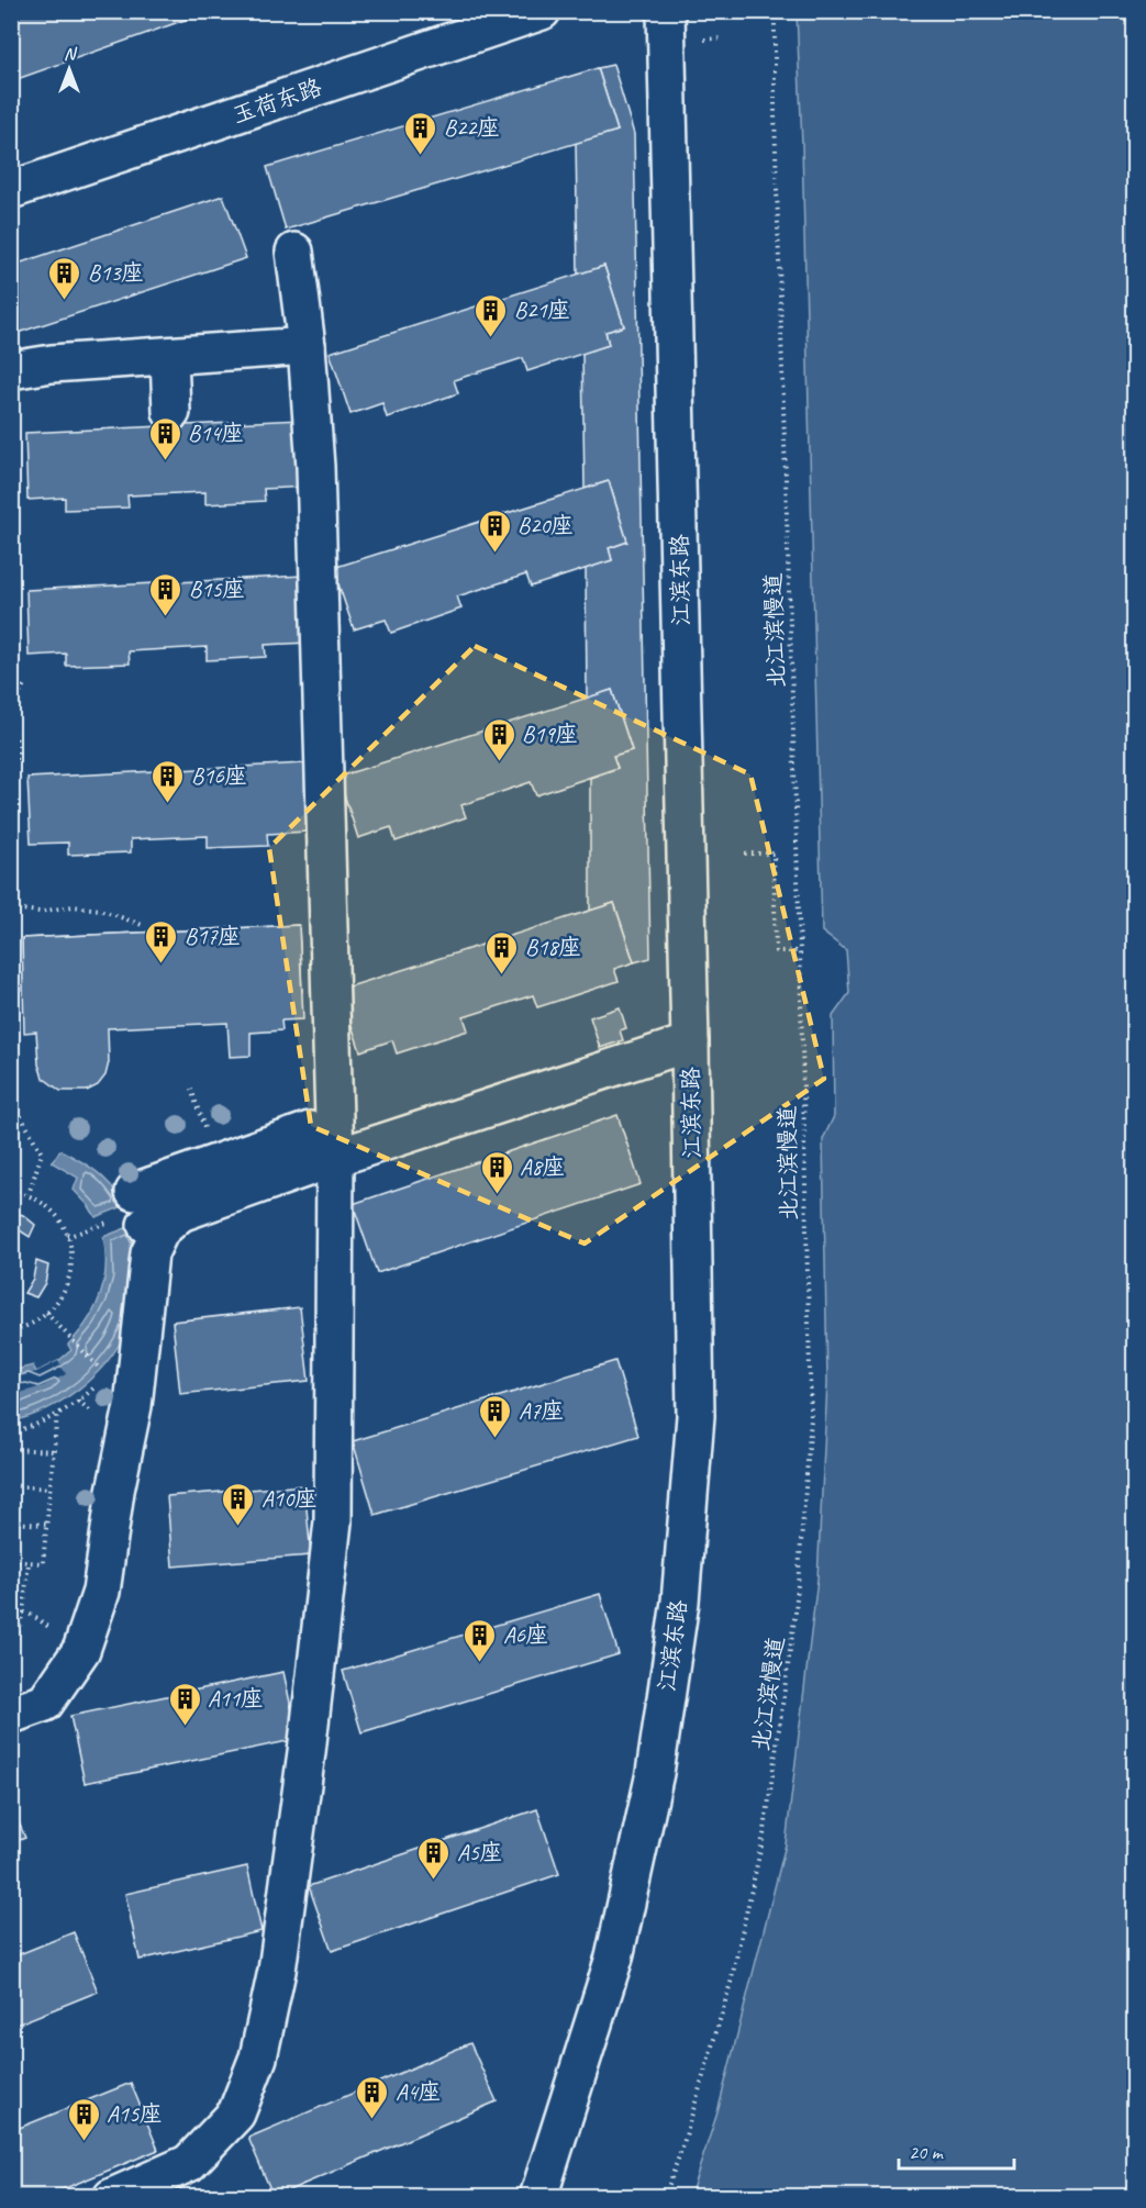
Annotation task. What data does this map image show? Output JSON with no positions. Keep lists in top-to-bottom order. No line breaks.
{"streets":{"street":["玉荷东路","江滨东路"],"path":["北江滨慢道"]},"places":{"building":["B22座","B13座","B21座","B14座","B20座","B15座","B19座","B16座","B17座","B18座","A8座","A7座","A10座","A6座","A11座","A5座","A4座","A15座"]},"scale_bar":"20 m","north":"top"}
